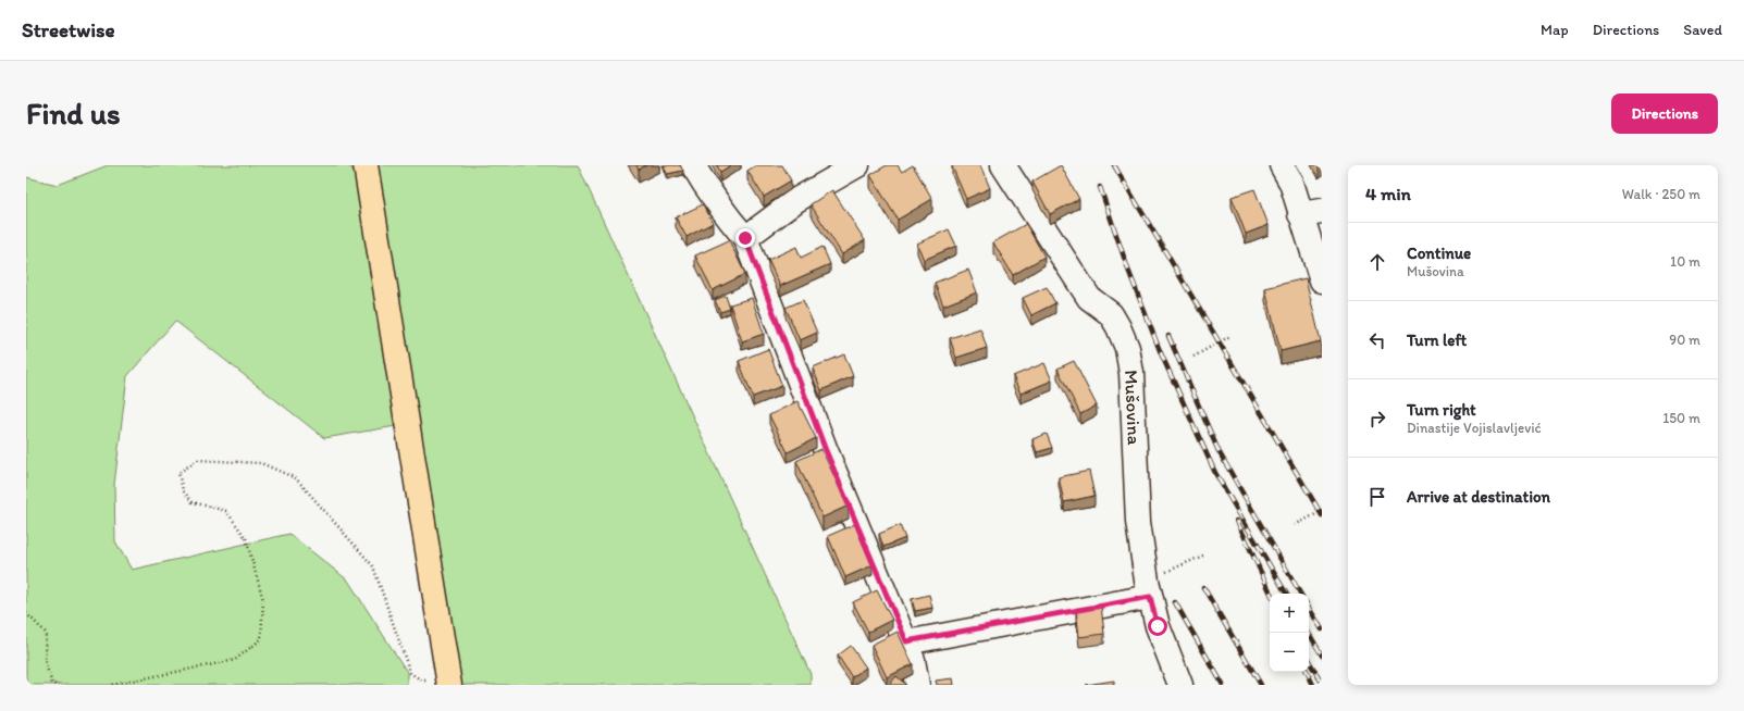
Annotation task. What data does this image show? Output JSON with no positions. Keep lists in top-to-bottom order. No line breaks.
{"streets":{"street":["Mušovina"]},"page":{"header":"Streetwise","nav":["Map","Directions","Saved"],"buttons":"Directions","title":"Find us","heading":["4 min","Walk · 250 m"],"list":[["Continue","Mušovina","10 m"],["Turn left","90 m"],["Turn right","Dinastije Vojislavljević","150 m"],"Arrive at destination"],"map_buttons":["+","−"]}}
